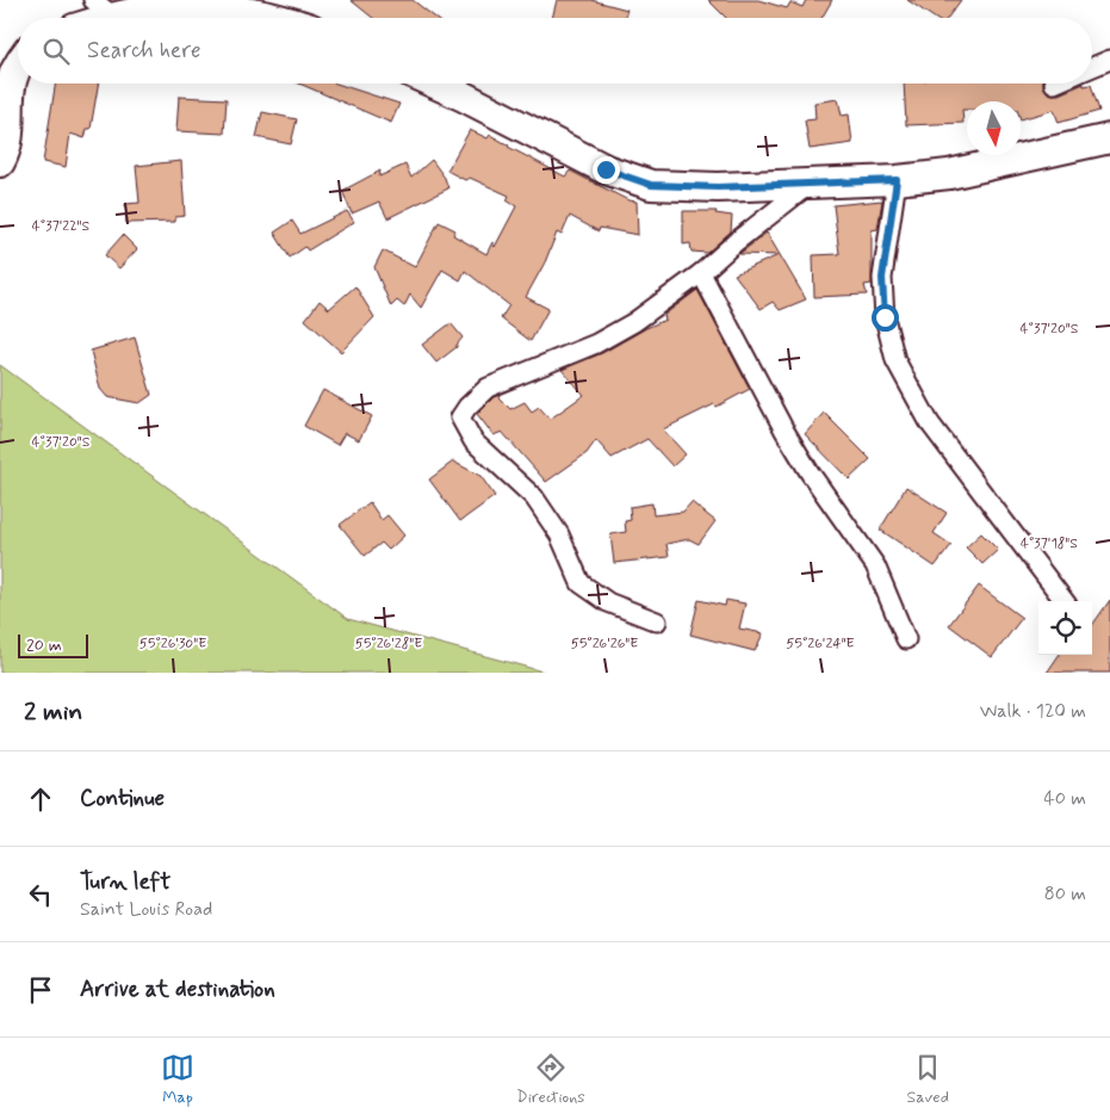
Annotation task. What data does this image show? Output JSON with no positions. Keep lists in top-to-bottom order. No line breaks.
{"scale_bar":"20 m","north":"bottom","page":{"search":"Search here","scale":"20 m","heading":["2 min","Walk · 120 m"],"list":[["Continue","40 m"],["Turn left","Saint Louis Road","80 m"],"Arrive at destination"],"nav":["Map","Directions","Saved"]},"coordinates":["4°37'22\"S","4°37'20\"S","4°37'18\"S","55°26'30\"E","55°26'28\"E","55°26'26\"E","55°26'24\"E"]}
